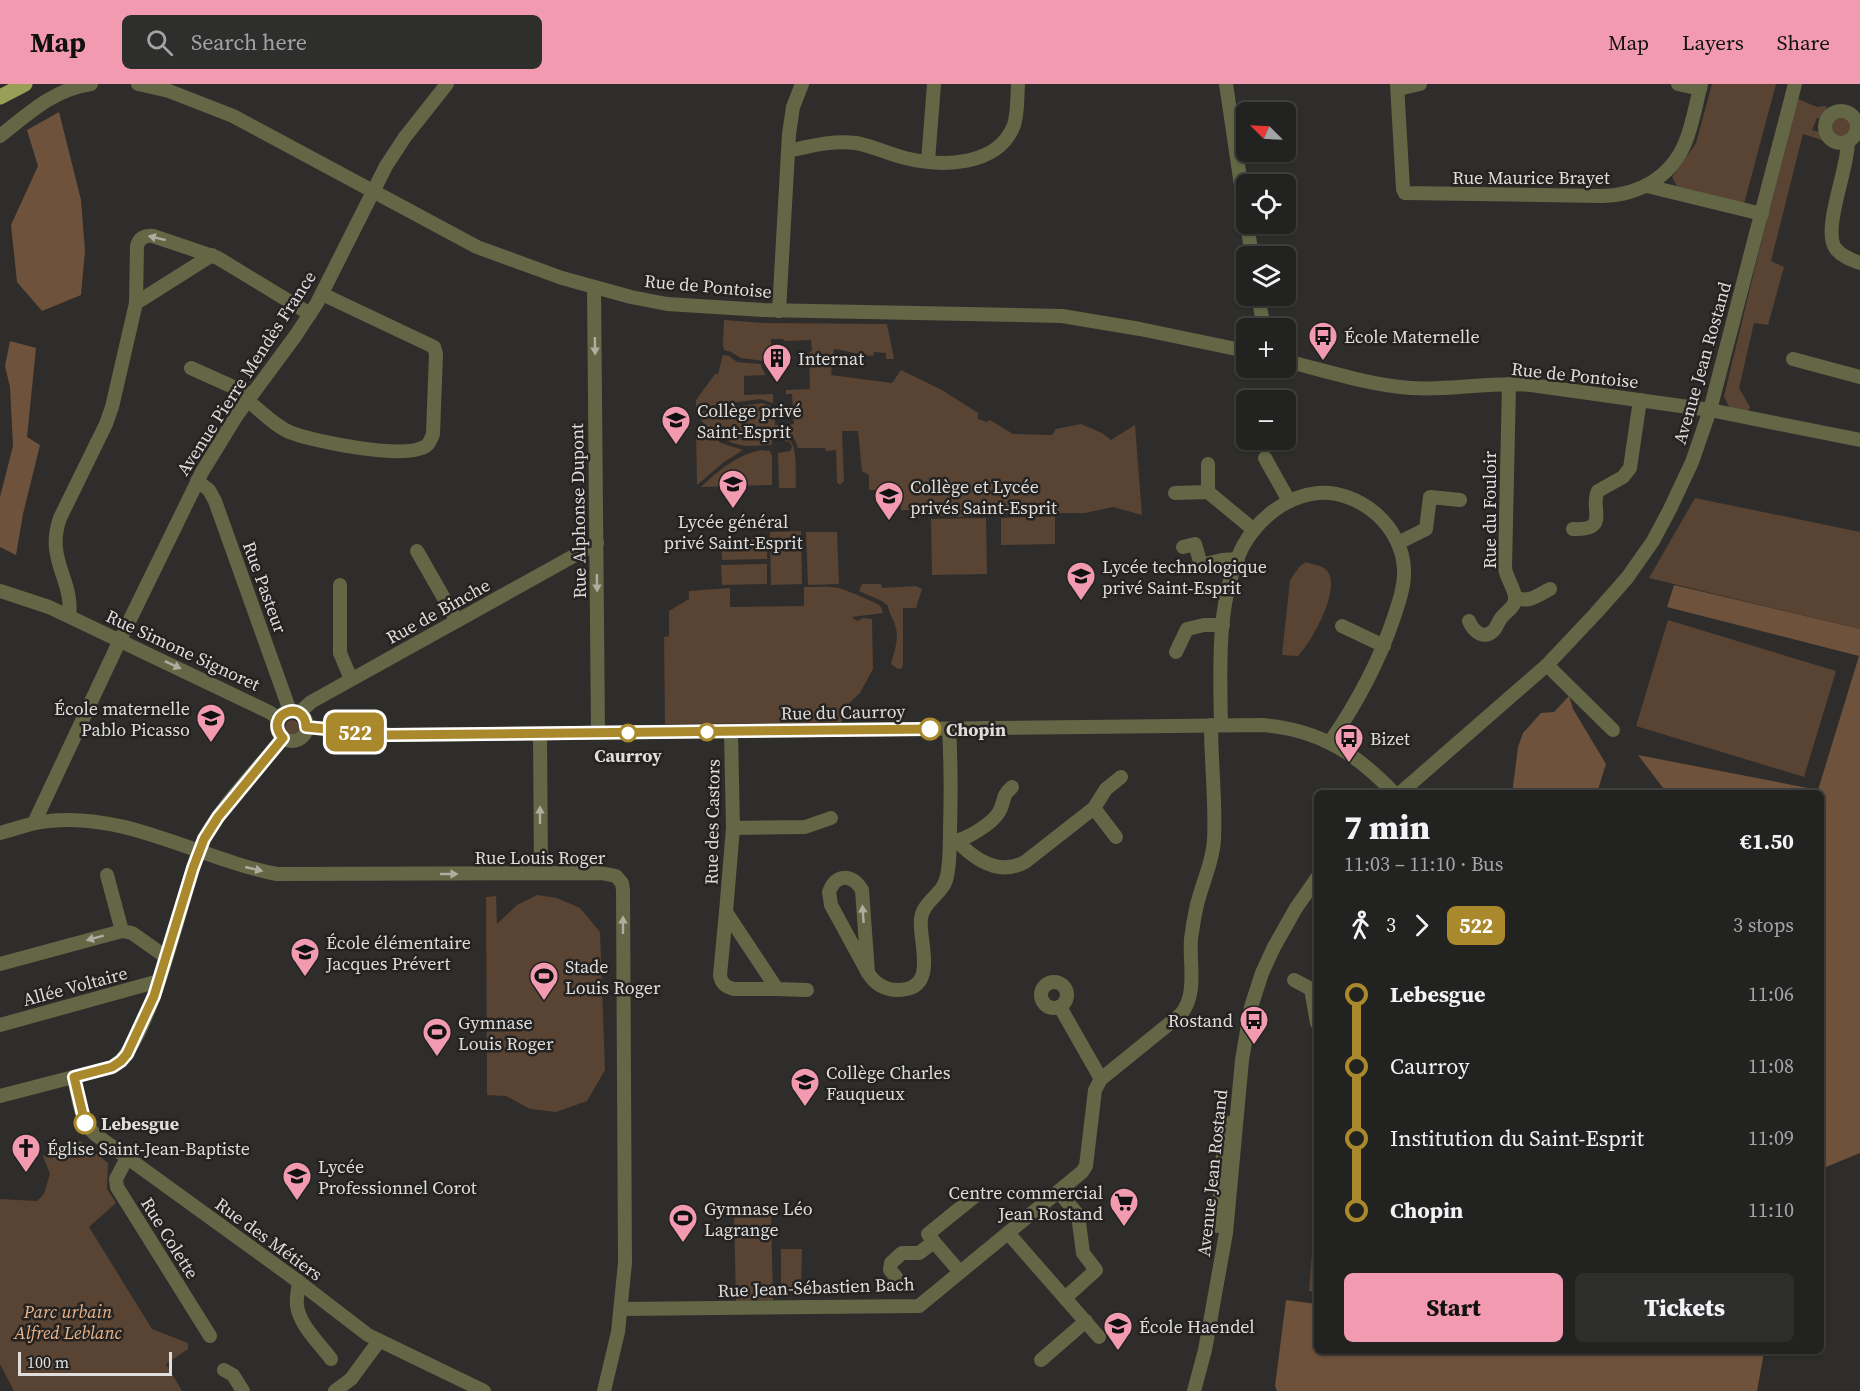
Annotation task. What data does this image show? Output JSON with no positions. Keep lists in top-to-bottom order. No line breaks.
{"streets":{"street":["Rue Maurice Brayet","Rue de Pontoise","Avenue Jean Rostand","Avenue Pierre Mendès France","Rue du Fouloir","Rue Alphonse Dupont","Rue Pasteur","Rue de Binche","Rue Simone Signoret","Rue du Caurroy","Rue des Castors","Rue Louis Roger","Allée Voltaire","Rue Colette","Rue des Métiers","Rue Jean-Sébastien Bach"]},"crossings":[["Rue de Pontoise","Avenue Jean Rostand"],["Rue de Pontoise","Rue du Fouloir"],["Rue de Pontoise","Rue Alphonse Dupont"],["Avenue Pierre Mendès France","Rue Pasteur"],["Avenue Pierre Mendès France","Rue Simone Signoret"],["Avenue Pierre Mendès France","Rue Louis Roger"],["Rue Alphonse Dupont","Rue de Binche"],["Rue Alphonse Dupont","Rue du Caurroy"],["Rue Pasteur","Rue de Binche"],["Rue Pasteur","Rue Simone Signoret"],["Rue Pasteur","Rue du Caurroy"],["Rue de Binche","Rue Simone Signoret"],["Rue de Binche","Rue du Caurroy"],["Rue Simone Signoret","Rue du Caurroy"],["Rue du Caurroy","Rue des Castors"],["Rue Louis Roger","Rue Jean-Sébastien Bach"],["Rue Colette","Rue des Métiers"]],"one_way":["Rue Alphonse Dupont","Rue Simone Signoret"],"parks":["Parc urbain Alfred Leblanc"],"places":{"bus stop":["École Maternelle","Bizet","Rostand"],"building":["Internat"],"school or university":["Collège privé Saint-Esprit","Lycée général privé Saint-Esprit","Collège et Lycée privés Saint-Esprit","Lycée technologique privé Saint-Esprit","École maternelle Pablo Picasso","École élémentaire Jacques Prévert","Collège Charles Fauqueux","Lycée Professionnel Corot","École Haendel"],"other":["Chopin","Caurroy","Lebesgue"],"sports":["Stade Louis Roger","Gymnase Louis Roger","Gymnase Léo Lagrange"],"church":["Église Saint-Jean-Baptiste"],"supermarket":["Centre commercial Jean Rostand"]},"lines":["bus line 522"],"scale_bar":"100 m","north":"top left","page":{"header":"Map","search":"Search here","nav":["Map","Layers","Share"],"on_map":"522","map_buttons":["+","−"],"heading":["7 min","11:03 – 11:10 · Bus","€1.50"],"legs":["3","522","3 stops"],"list":[{"name":"Lebesgue","value":"11:06"},{"name":"Caurroy","value":"11:08"},{"name":"Institution du Saint-Esprit","value":"11:09"},{"name":"Chopin","value":"11:10"}],"buttons":["Start","Tickets"],"scale":"100 m"}}
